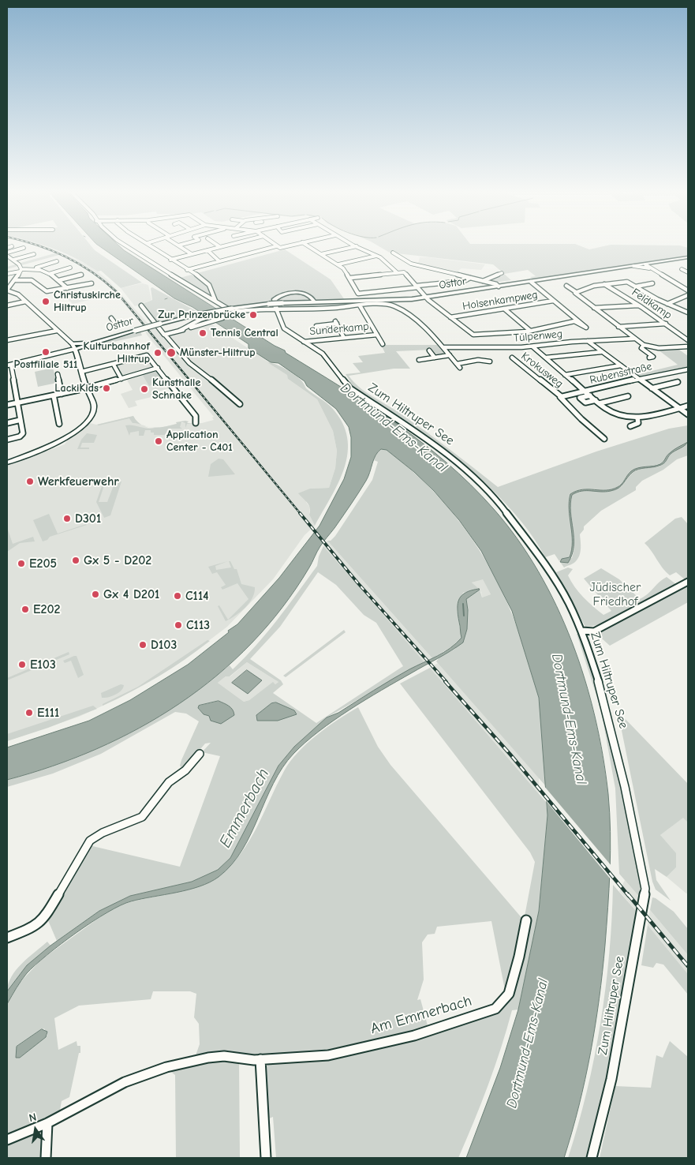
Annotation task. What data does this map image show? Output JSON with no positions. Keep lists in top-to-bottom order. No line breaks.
{"streets":{"main road":["Osttor"],"street":["Holsenkampweg","Feldkamp","Sunderkamp","Tulpenweg","Krokusweg","Rubensstraße","Zum Hiltruper See","Am Emmerbach"]},"crossings":[["Osttor","Tulpenweg"],["Osttor","Zum Hiltruper See"],["Sunderkamp","Zum Hiltruper See"],["Krokusweg","Rubensstraße"]],"water":["Dortmund-Ems-Kanal","Emmerbach"],"parks":["Jüdischer Friedhof"],"places":["Christuskirche Hiltrup","Zur Prinzenbrücke","Tennis Central","Postfiliale 511","Kulturbahnhof Hiltrup","Münster-Hiltrup","LackiKids","Kunsthalle Schnake","Application Center - C401","Werkfeuerwehr","D301","Gx 5 - D202","E205","Gx 4 D201","C114","E202","C113","D103","E103","E111"],"north":"top"}
